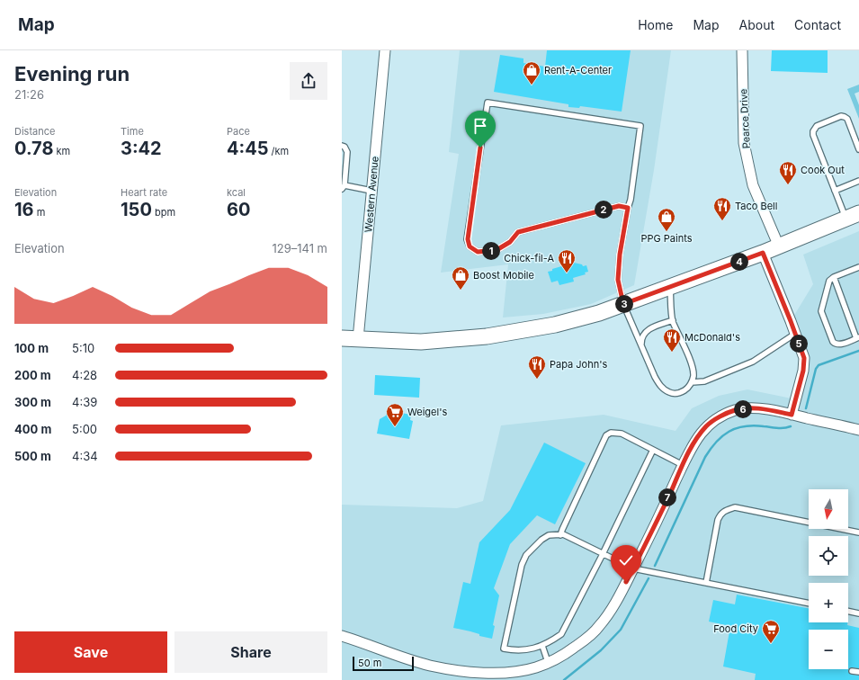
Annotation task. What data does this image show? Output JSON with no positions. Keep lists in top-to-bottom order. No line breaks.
{"streets":{"street":["Pearce Drive","Western Avenue"]},"places":{"shop":["Rent-A-Center","PPG Paints","Boost Mobile"],"restaurant":["Cook Out","Taco Bell","Chick-fil-A","McDonald's","Papa John's"],"supermarket":["Weigel's","Food City"]},"scale_bar":"50 m","north":"bottom","page":{"header":"Map","nav":["Home","Map","About","Contact"],"heading":["Evening run","21:26"],"stats":[["Distance","0.78 km"],["Time","3:42"],["Pace","4:45 /km"],["Elevation","16 m"],["Heart rate","150 bpm"],["kcal","60"]],"pins":["2","1","4","3","5","6","7"],"chart":["Elevation","129–141 m"],"list":[{"name":"100 m","note":"5:10"},{"name":"200 m","note":"4:28"},{"name":"300 m","note":"4:39"},{"name":"400 m","note":"5:00"},{"name":"500 m","note":"4:34"}],"map_buttons":["+","−"],"buttons":["Save","Share"],"scale":"50 m"}}
